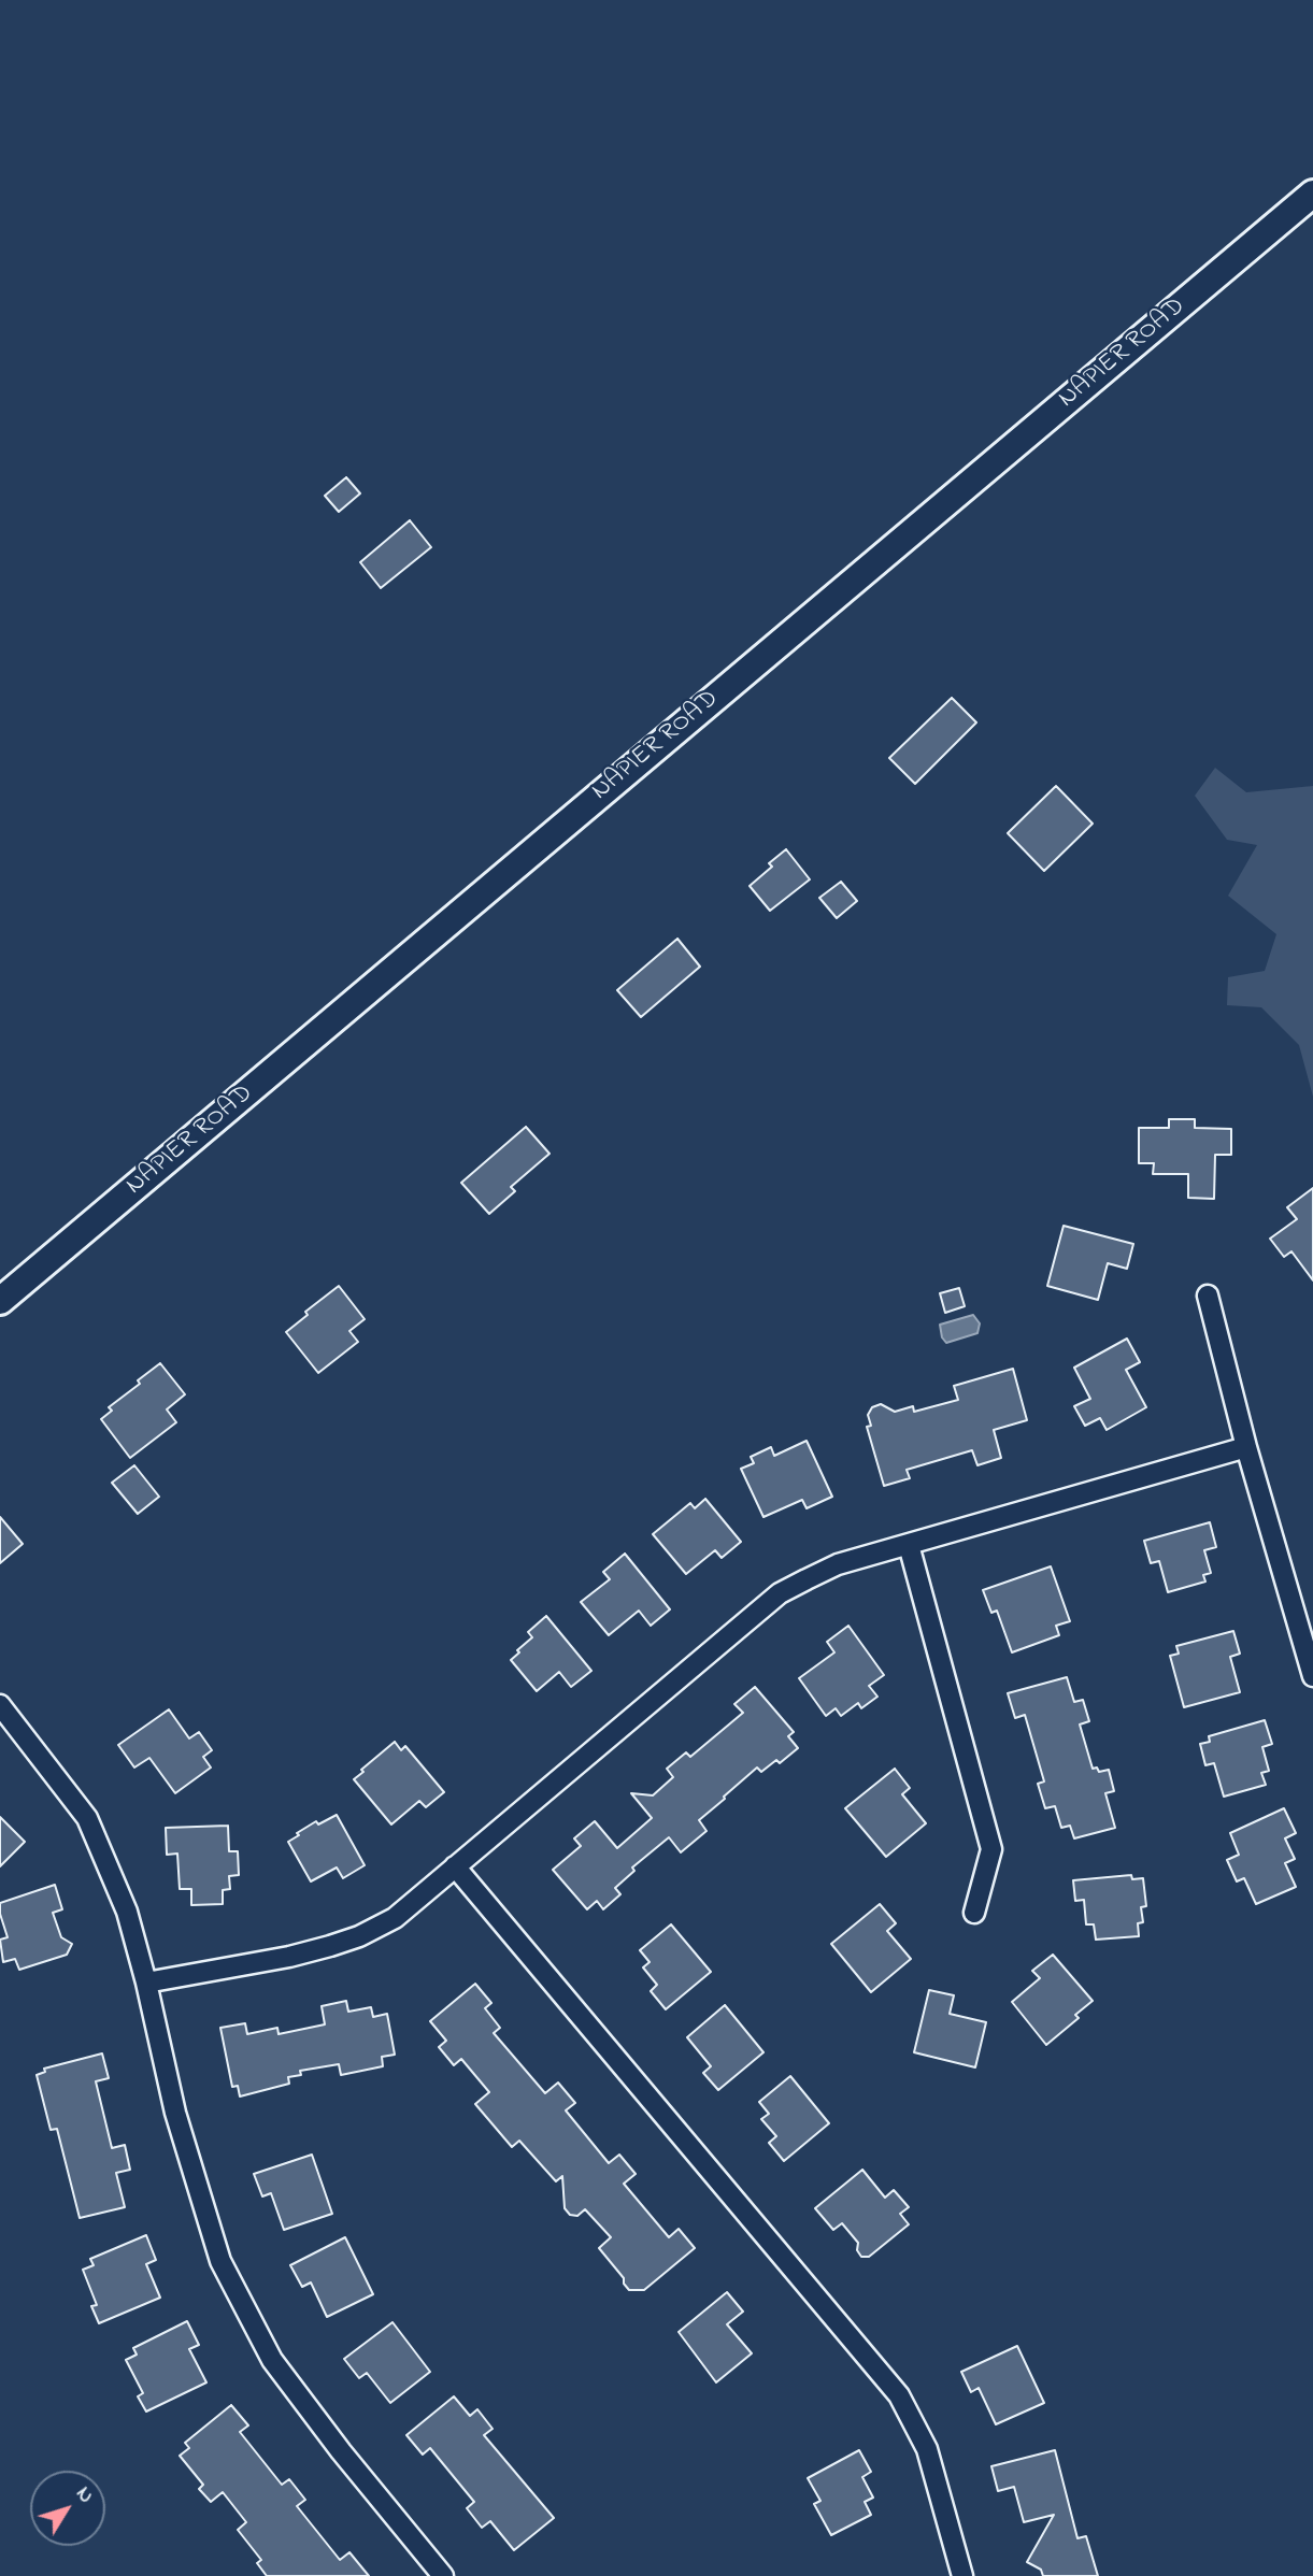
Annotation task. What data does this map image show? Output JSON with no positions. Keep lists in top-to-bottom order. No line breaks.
{"streets":{"street":["NAPIER ROAD"]},"north":"top right"}
